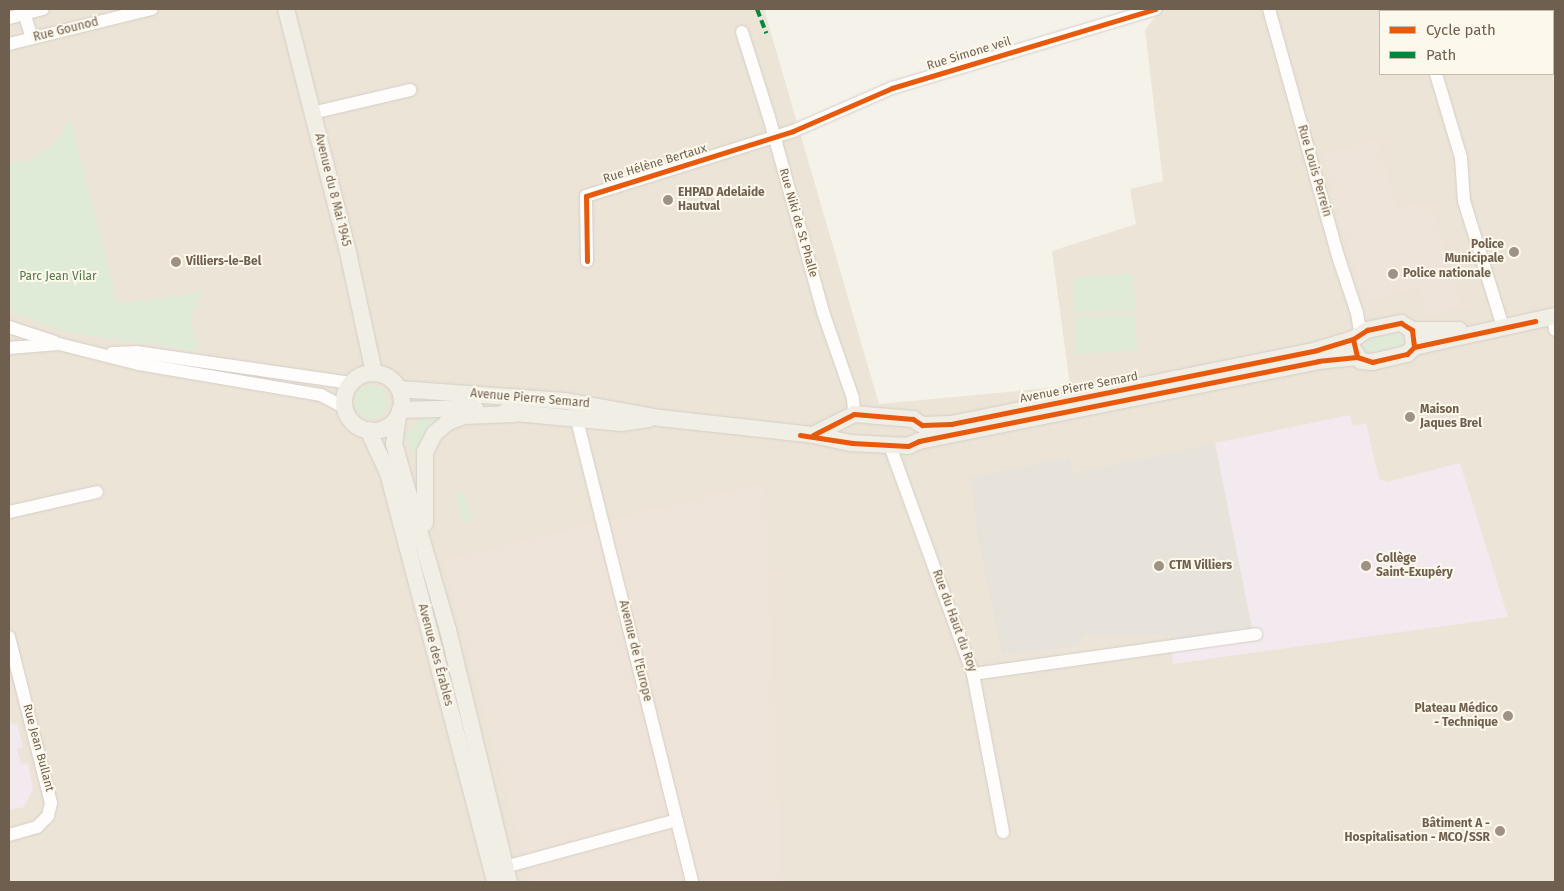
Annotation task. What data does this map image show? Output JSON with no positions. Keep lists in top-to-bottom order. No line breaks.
{"streets":{"main road":["Avenue du 8 Mai 1945","Avenue Pierre Semard","Avenue des Érables"],"street":["Rue Gounod","Rue Simone veil","Rue Hélène Bertaux","Rue Louis Perrein","Rue Niki de St Phalle","Rue du Haut du Roy","Avenue de l'Europe","Rue Jean Bullant"]},"crossings":[["Rue Simone veil","Rue Hélène Bertaux"],["Rue Hélène Bertaux","Rue Niki de St Phalle"],["Rue Louis Perrein","Avenue Pierre Semard"],["Avenue du 8 Mai 1945","Avenue Pierre Semard"],["Avenue du 8 Mai 1945","Avenue des Érables"],["Avenue Pierre Semard","Rue du Haut du Roy"],["Avenue Pierre Semard","Avenue de l'Europe"],["Avenue Pierre Semard","Avenue des Érables"]],"parks":["Parc Jean Vilar"],"places":["EHPAD Adelaide Hautval","Police Municipale","Villiers-le-Bel","Police nationale","Maison Jaques Brel","CTM Villiers","Collège Saint-Exupéry","Plateau Médico - Technique","Bâtiment A - Hospitalisation - MCO/SSR"],"legend":["Cycle path","Path"]}
